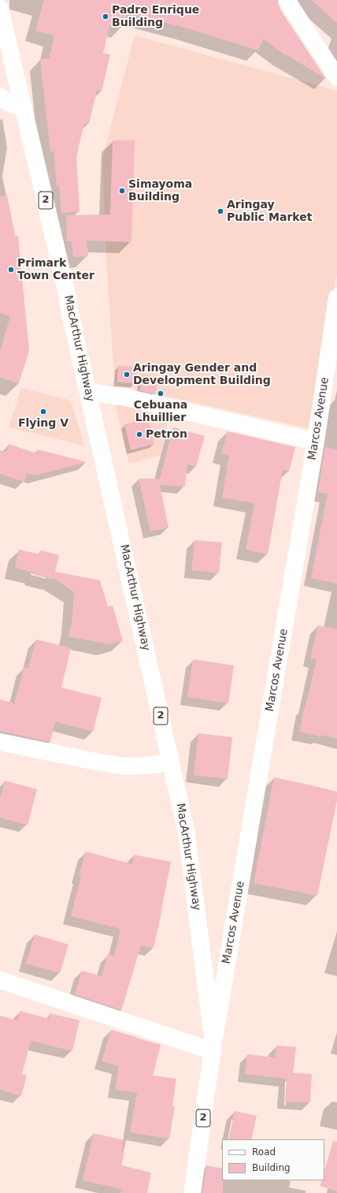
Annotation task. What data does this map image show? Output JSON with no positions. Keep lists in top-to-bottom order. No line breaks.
{"streets":{"main road":["2","MacArthur Highway","Marcos Avenue"]},"crossings":[["MacArthur Highway","Marcos Avenue"]],"places":["Padre Enrique Building","Simayoma Building","Aringay Public Market","Primark Town Center","Aringay Gender and Development Building","Cebuana Lhuillier","Flying V","Petron"],"legend":["Road","Building"]}
